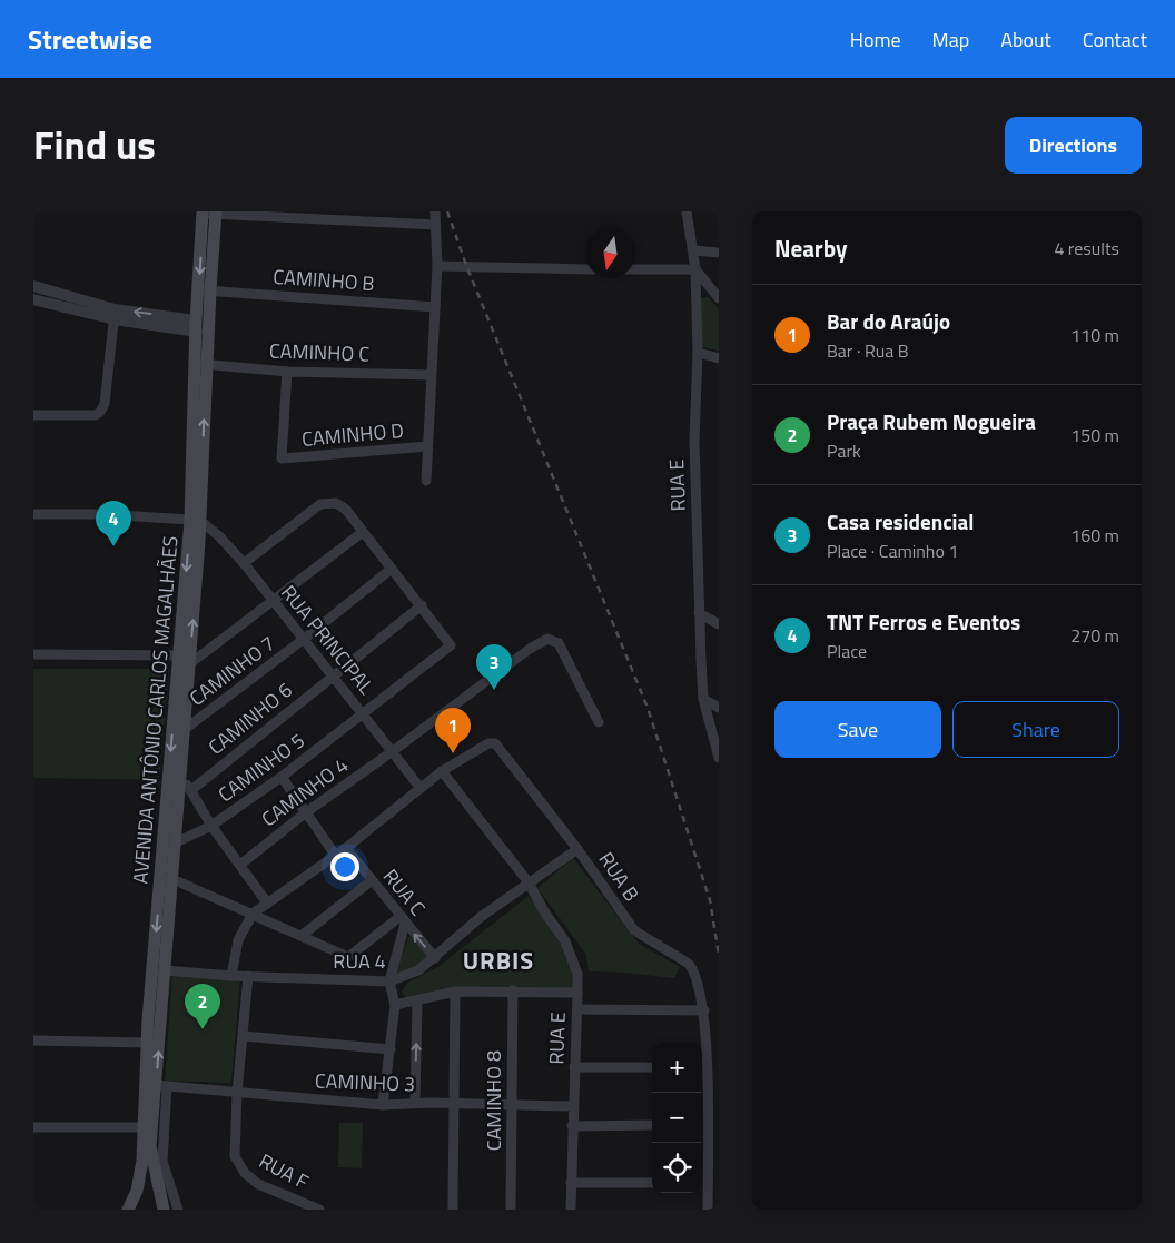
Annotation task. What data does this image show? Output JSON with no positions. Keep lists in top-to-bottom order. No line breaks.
{"streets":{"main road":["AVENIDA ANTÔNIO CARLOS MAGALHÃES"],"street":["CAMINHO B","CAMINHO C","CAMINHO D","RUA E","RUA PRINCIPAL","CAMINHO 7","CAMINHO 6","CAMINHO 5","CAMINHO 4","RUA B","RUA C","RUA 4","CAMINHO 3","CAMINHO 8","RUA F"]},"crossings":[["CAMINHO B","AVENIDA ANTÔNIO CARLOS MAGALHÃES"],["CAMINHO C","CAMINHO D"],["CAMINHO C","AVENIDA ANTÔNIO CARLOS MAGALHÃES"],["RUA E","RUA B"],["RUA E","RUA 4"],["RUA E","CAMINHO 3"],["RUA PRINCIPAL","CAMINHO 7"],["RUA PRINCIPAL","AVENIDA ANTÔNIO CARLOS MAGALHÃES"],["RUA PRINCIPAL","CAMINHO 6"],["RUA PRINCIPAL","CAMINHO 5"],["RUA PRINCIPAL","CAMINHO 4"],["RUA PRINCIPAL","RUA B"],["CAMINHO 7","AVENIDA ANTÔNIO CARLOS MAGALHÃES"],["AVENIDA ANTÔNIO CARLOS MAGALHÃES","CAMINHO 5"],["AVENIDA ANTÔNIO CARLOS MAGALHÃES","RUA 4"],["AVENIDA ANTÔNIO CARLOS MAGALHÃES","CAMINHO 3"],["RUA B","RUA C"],["RUA B","RUA 4"],["RUA C","RUA 4"],["RUA 4","RUA F"],["CAMINHO 3","CAMINHO 8"],["CAMINHO 3","RUA F"]],"districts":["URBIS"],"north":"bottom","page":{"header":"Streetwise","nav":["Home","Map","About","Contact"],"title":"Find us","buttons":["Directions",["Save","Share"]],"heading":["Nearby","4 results"],"list":[{"mark":"1","name":"Bar do Araújo","note":"Bar · Rua B","value":"110 m"},{"mark":"2","name":"Praça Rubem Nogueira","note":"Park","value":"150 m"},{"mark":"3","name":"Casa residencial","note":"Place · Caminho 1","value":"160 m"},{"mark":"4","name":"TNT Ferros e Eventos","note":"Place","value":"270 m"}],"pins":["4","3","1","2"],"map_buttons":["+","−"]}}
